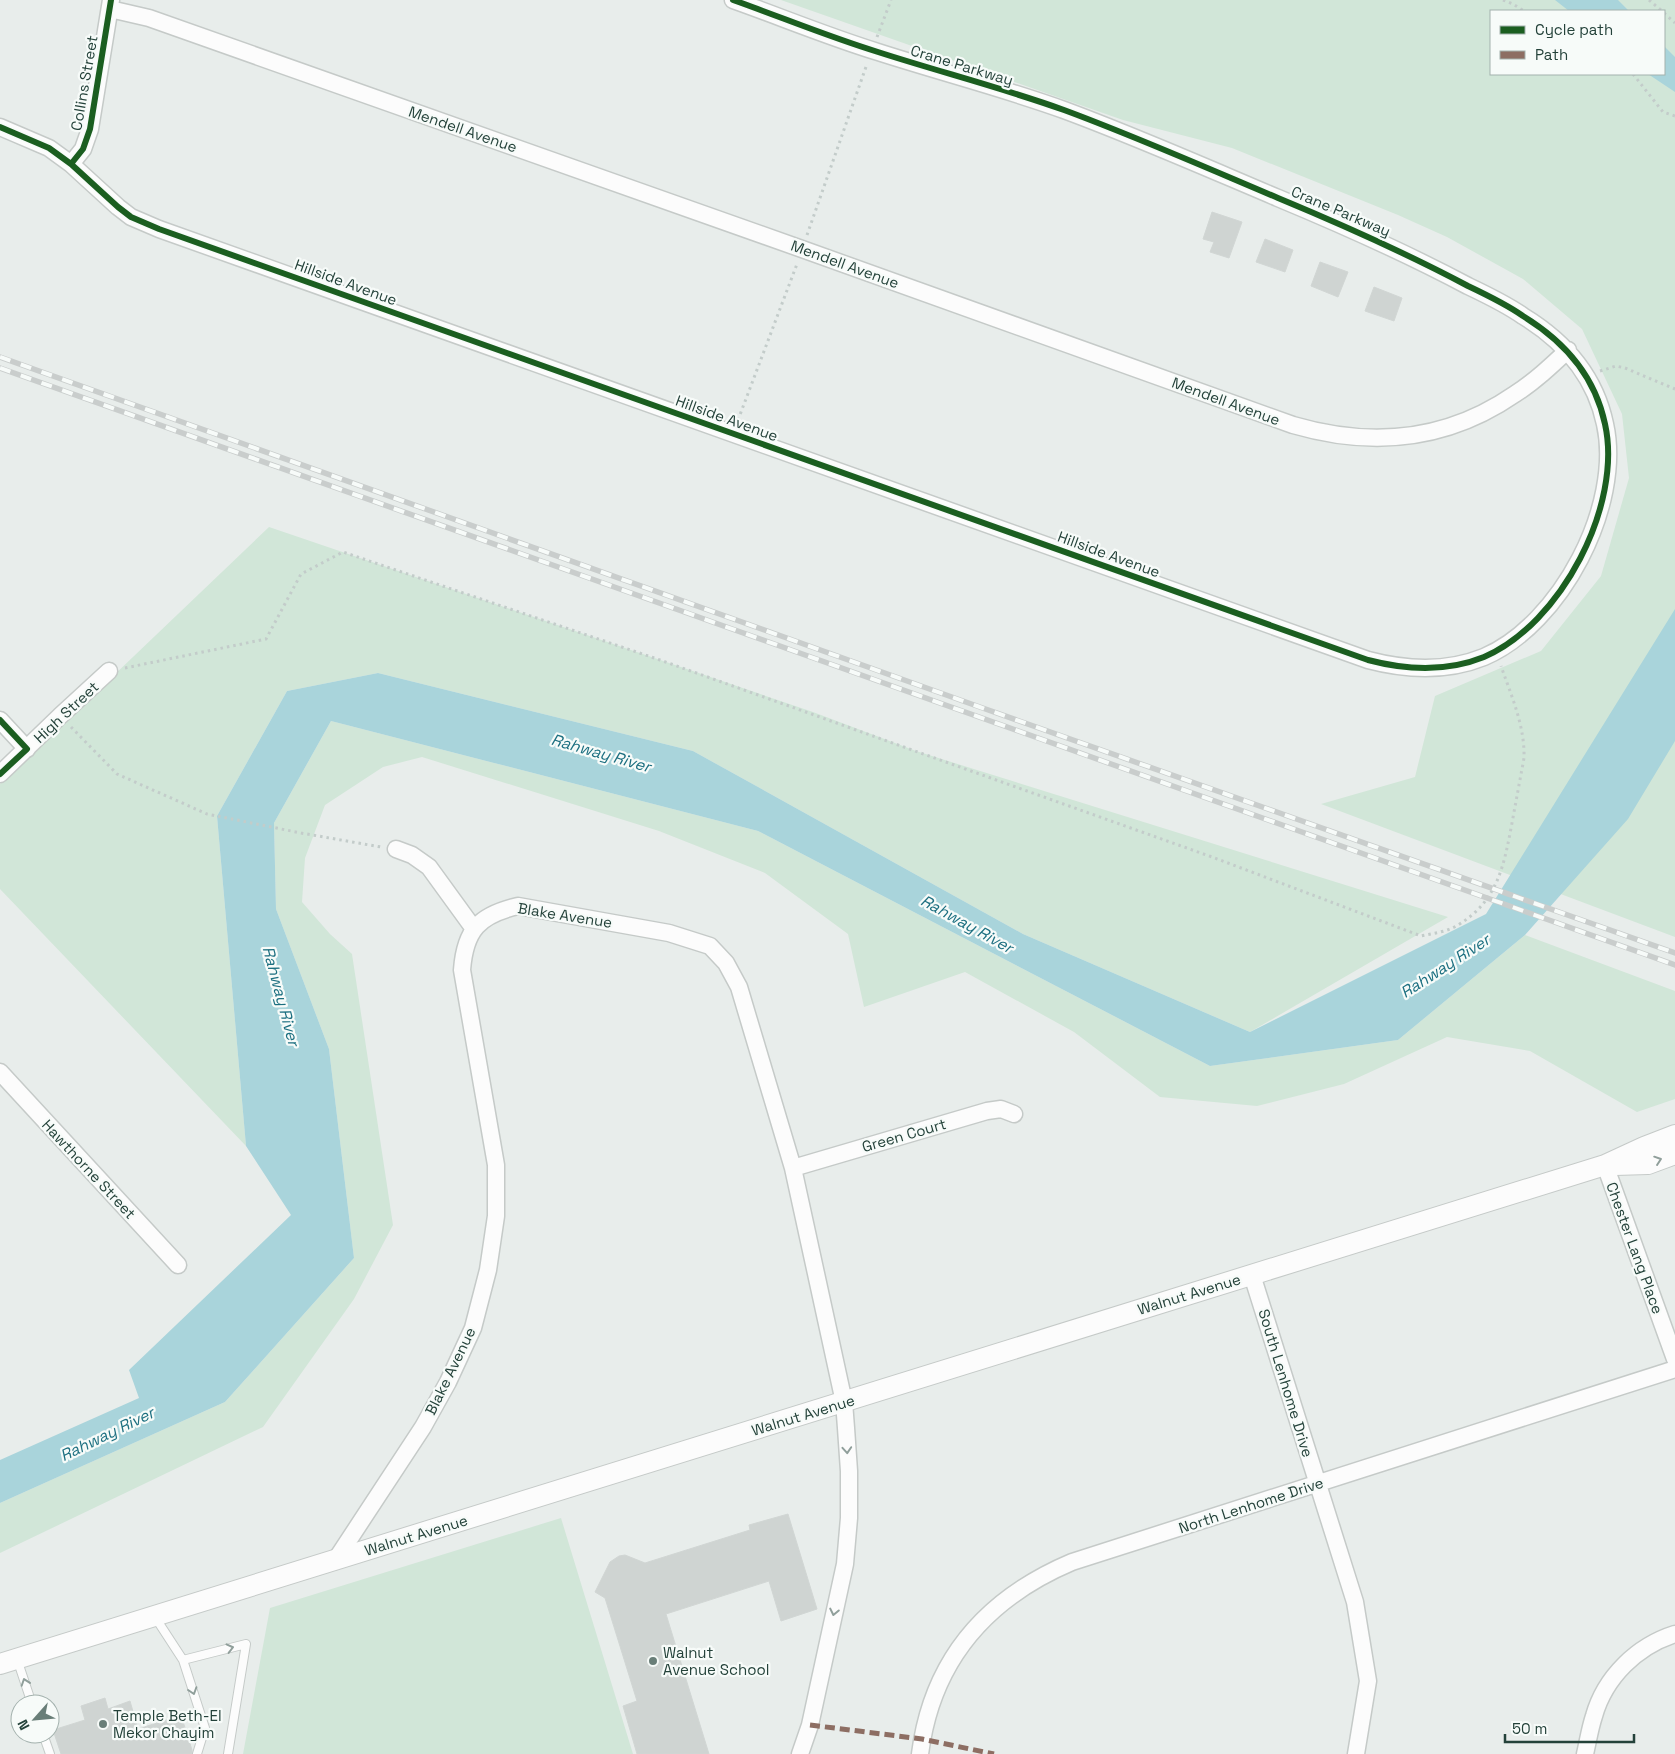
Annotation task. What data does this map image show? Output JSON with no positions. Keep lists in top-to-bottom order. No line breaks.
{"streets":{"street":["Crane Parkway","Collins Street","Mendell Avenue","Hillside Avenue","High Street","Blake Avenue","Green Court","Hawthorne Street","Chester Lang Place","Walnut Avenue","South Lenhome Drive","North Lenhome Drive"]},"crossings":[["Crane Parkway","Mendell Avenue"],["Crane Parkway","Hillside Avenue"],["Collins Street","Mendell Avenue"],["Collins Street","Hillside Avenue"],["Blake Avenue","Green Court"],["Blake Avenue","Walnut Avenue"],["Chester Lang Place","Walnut Avenue"],["Walnut Avenue","South Lenhome Drive"],["South Lenhome Drive","North Lenhome Drive"]],"water":["Rahway River"],"places":["Walnut Avenue School","Temple Beth-El Mekor Chayim"],"legend":["Cycle path","Path"],"scale_bar":"50 m","north":"bottom left"}
